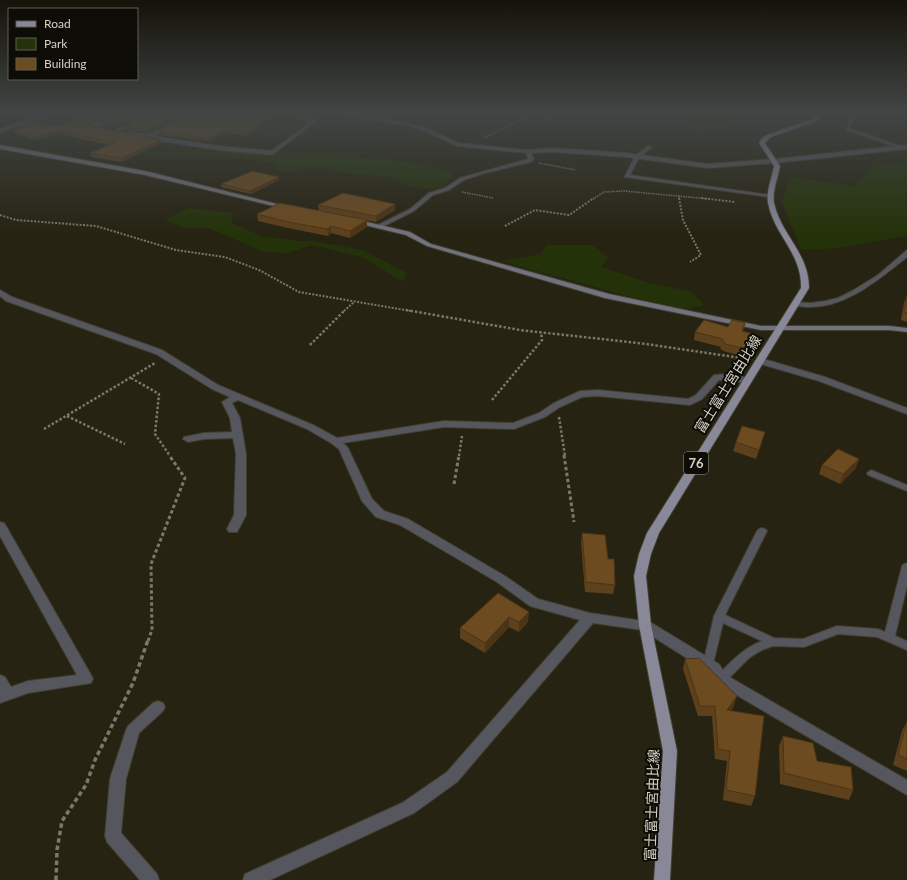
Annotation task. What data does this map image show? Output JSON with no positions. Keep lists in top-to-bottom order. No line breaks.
{"streets":{"main road":["富士富士宮由比線","76"]},"legend":["Road","Park","Building"]}
